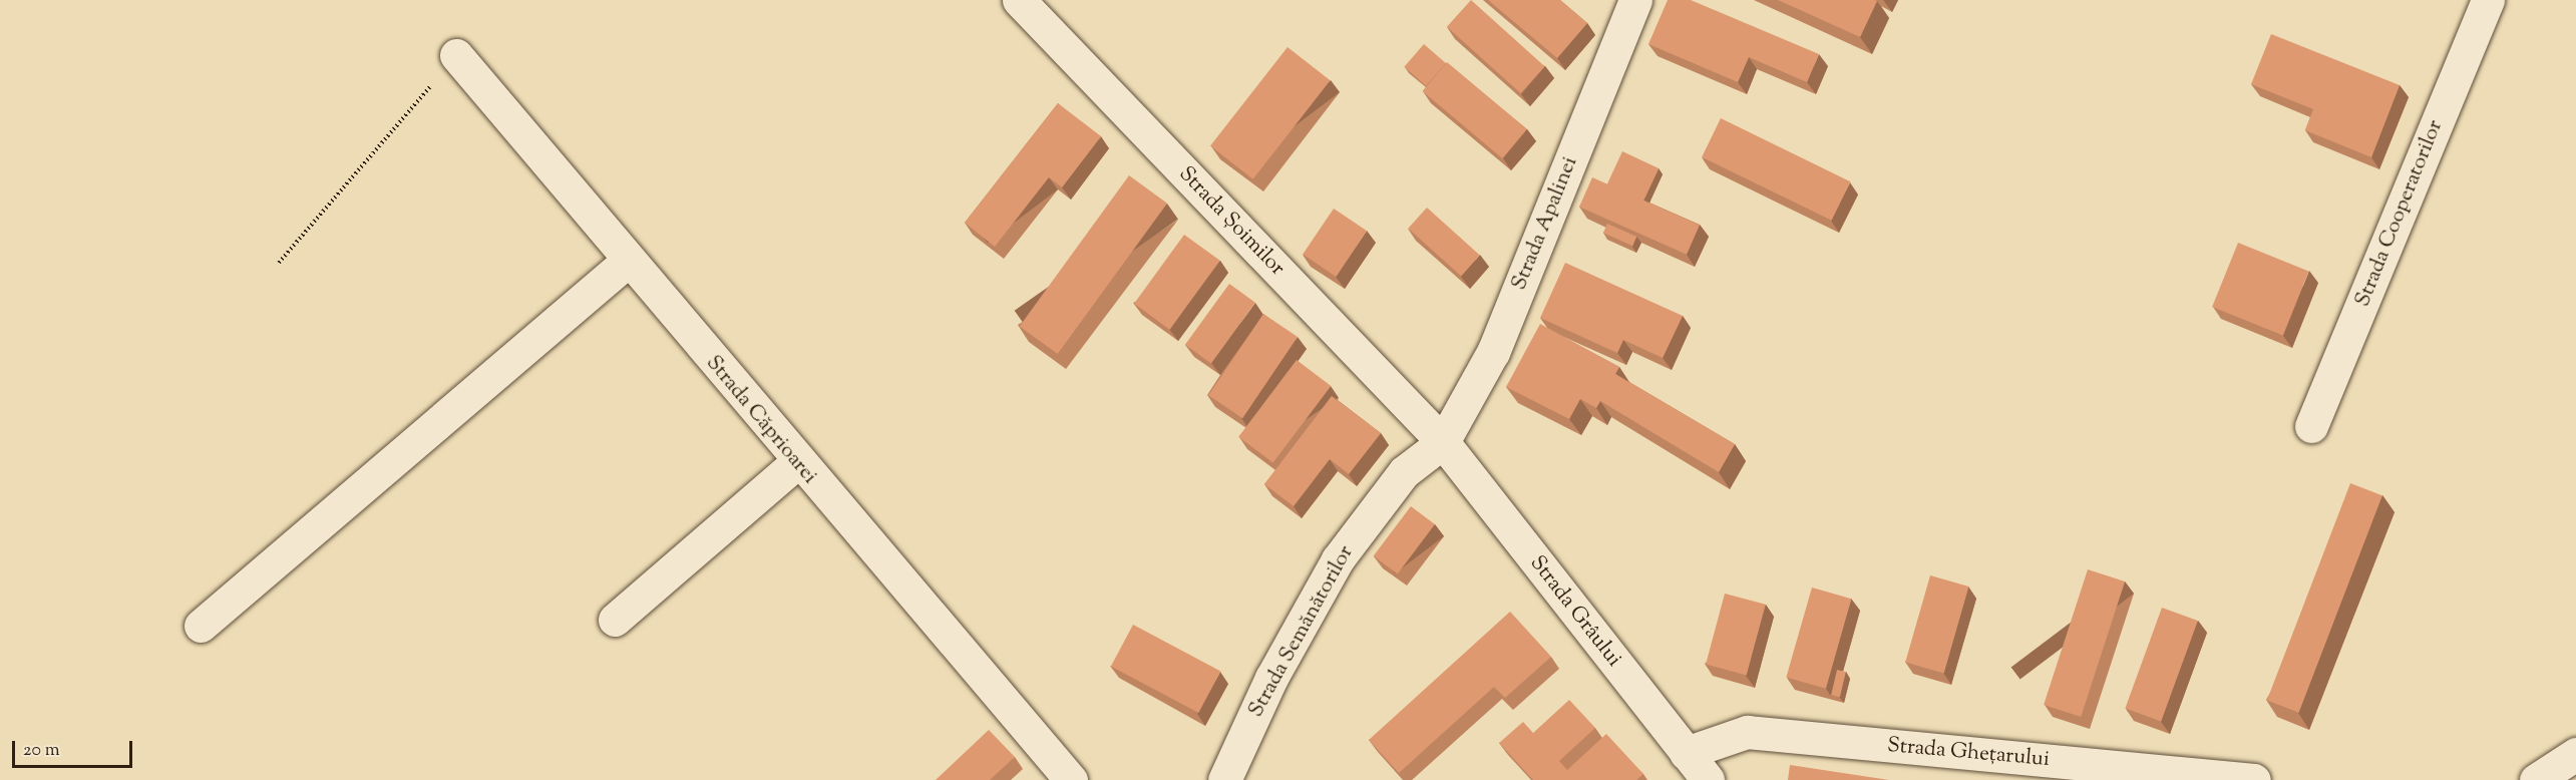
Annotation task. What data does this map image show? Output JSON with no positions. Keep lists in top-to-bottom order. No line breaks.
{"streets":{"street":["Strada Cooperatorilor","Strada Șoimilor","Strada Apalinei","Strada Căprioarei","Strada Grâului","Strada Semănătorilor","Strada Ghețarului"]},"crossings":[["Strada Șoimilor","Strada Apalinei"],["Strada Șoimilor","Strada Grâului"],["Strada Șoimilor","Strada Semănătorilor"],["Strada Apalinei","Strada Grâului"],["Strada Apalinei","Strada Semănătorilor"],["Strada Grâului","Strada Semănătorilor"],["Strada Grâului","Strada Ghețarului"]],"scale_bar":"20 m"}
